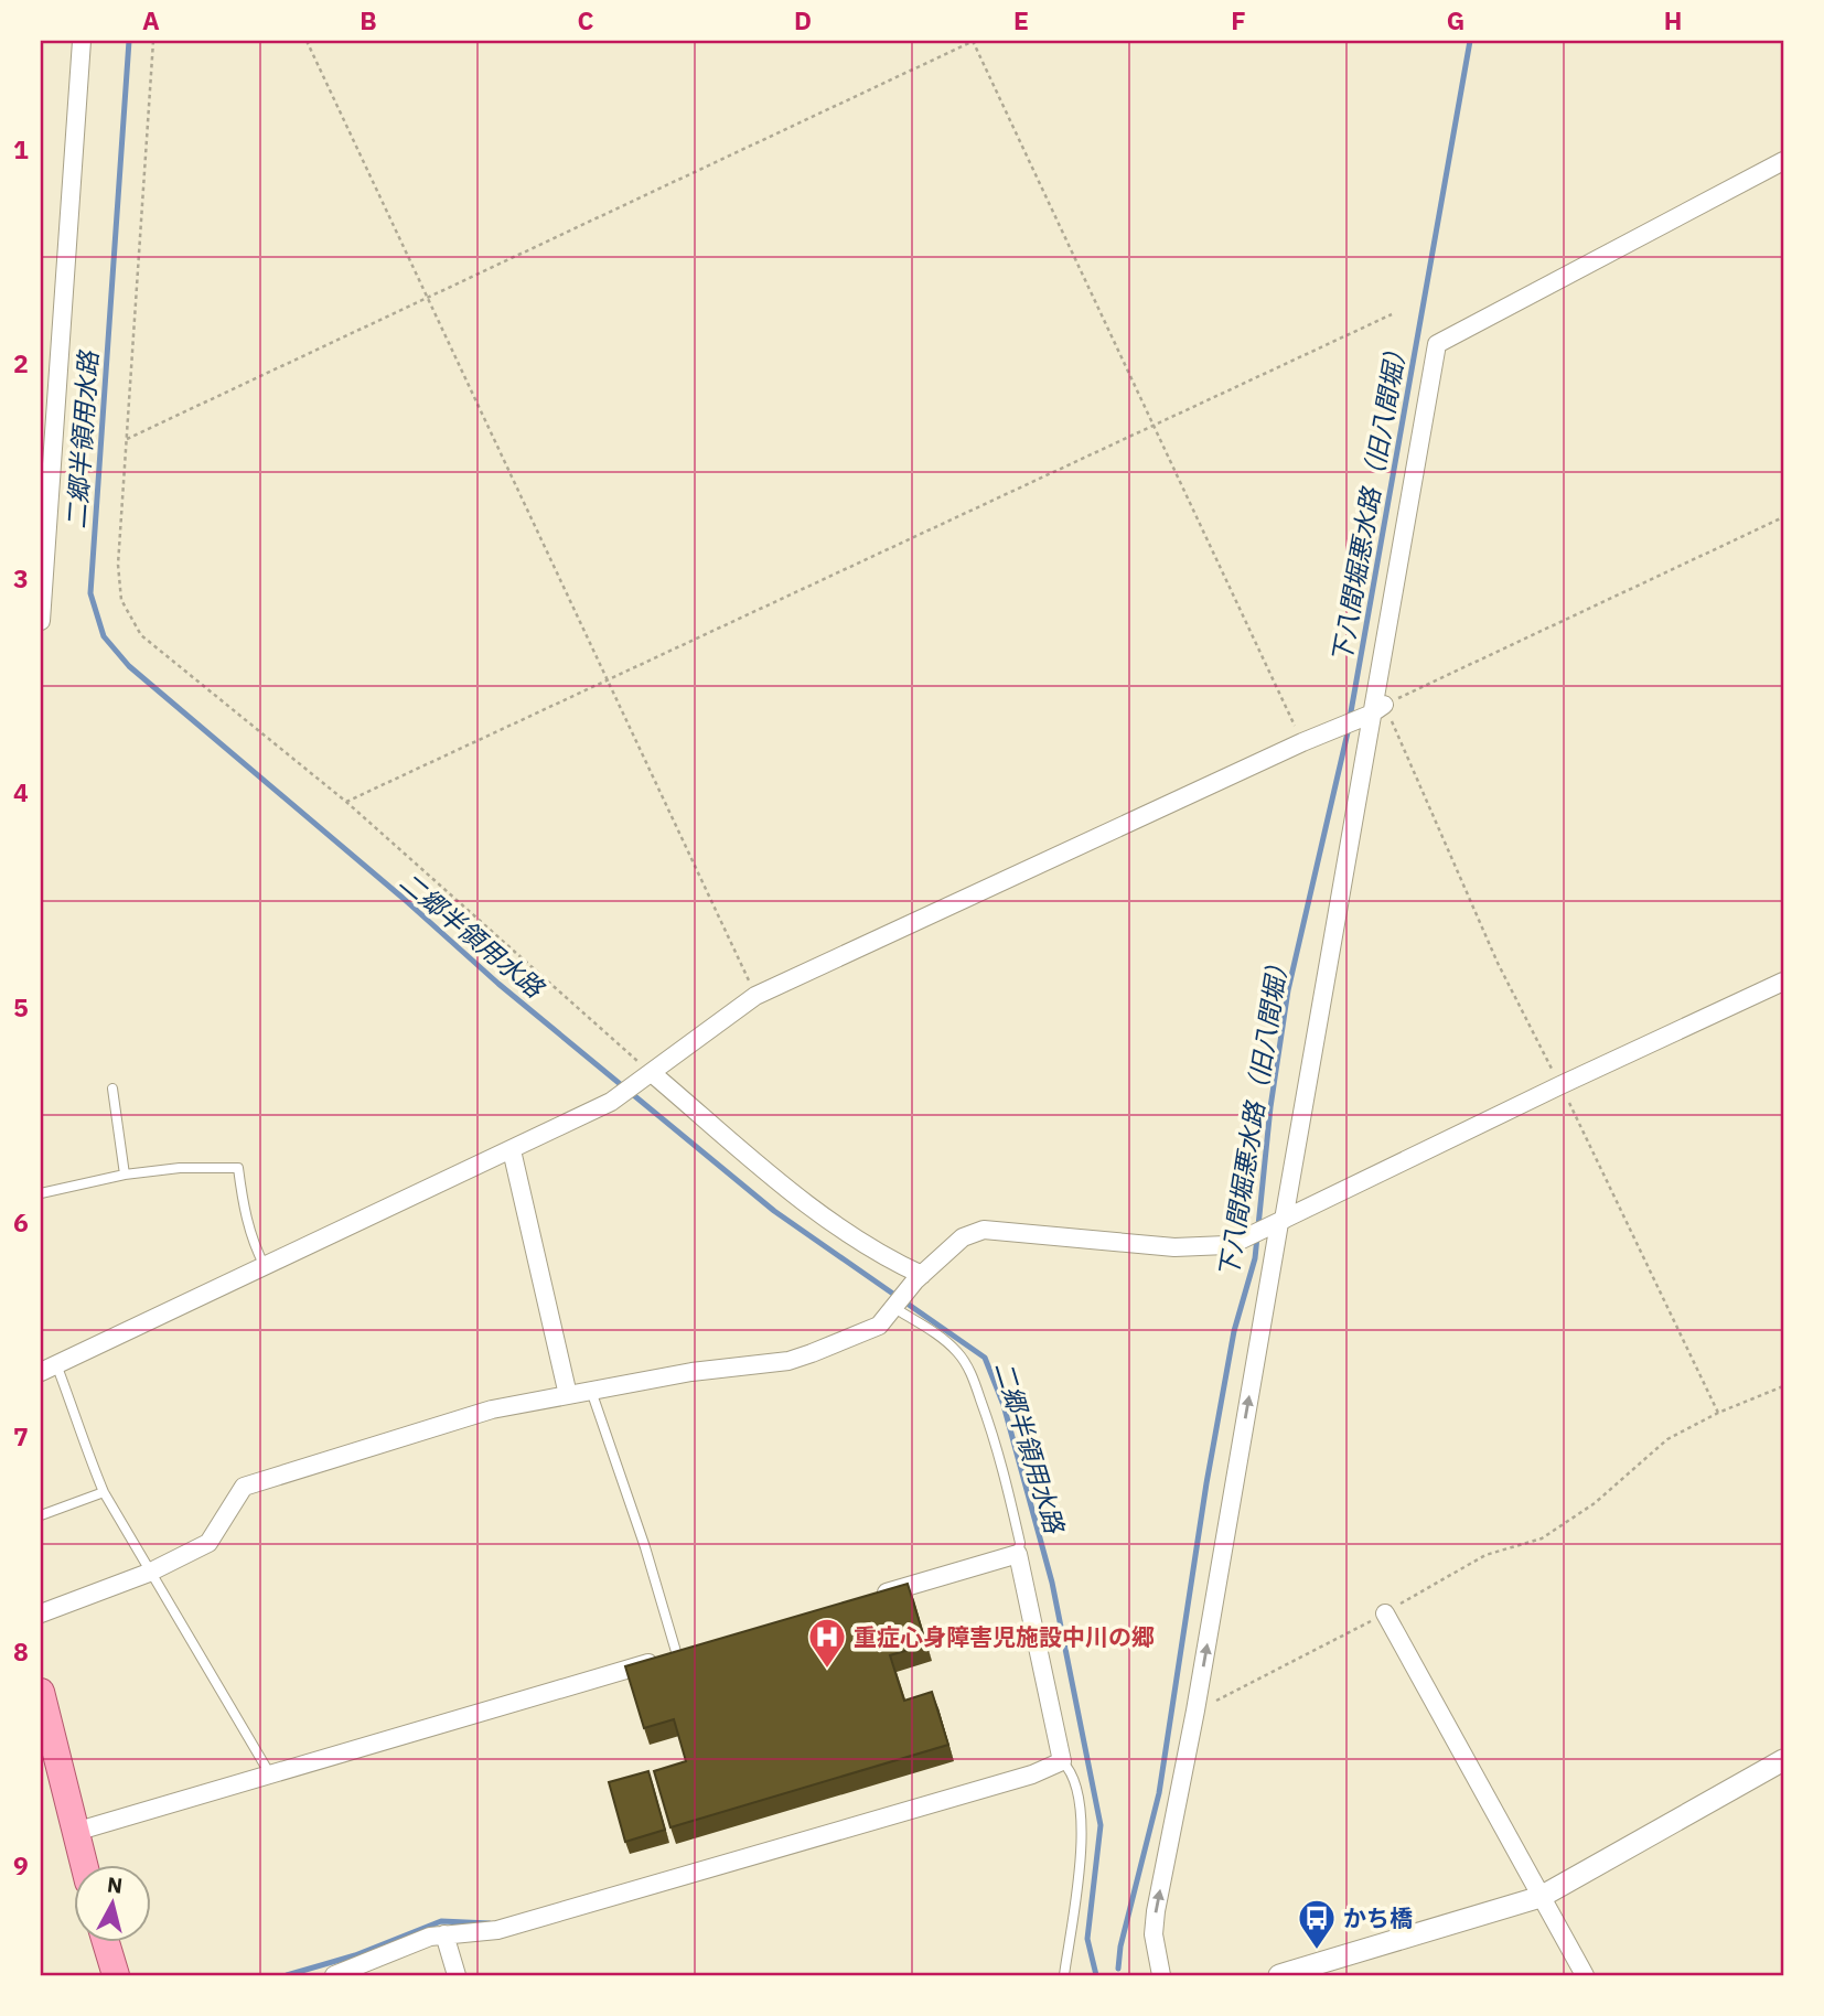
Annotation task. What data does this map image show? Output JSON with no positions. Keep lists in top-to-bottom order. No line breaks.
{"water":["二郷半領用水路","下八間堀悪水路（旧八間堀）"],"places":{"hospital":["重症心身障害児施設中川の郷"],"bus stop":["かち橋"]},"north":"top","grid":{"columns":["A","B","C","D","E","F","G","H"],"rows":["1","2","3","4","5","6","7","8","9"]}}
